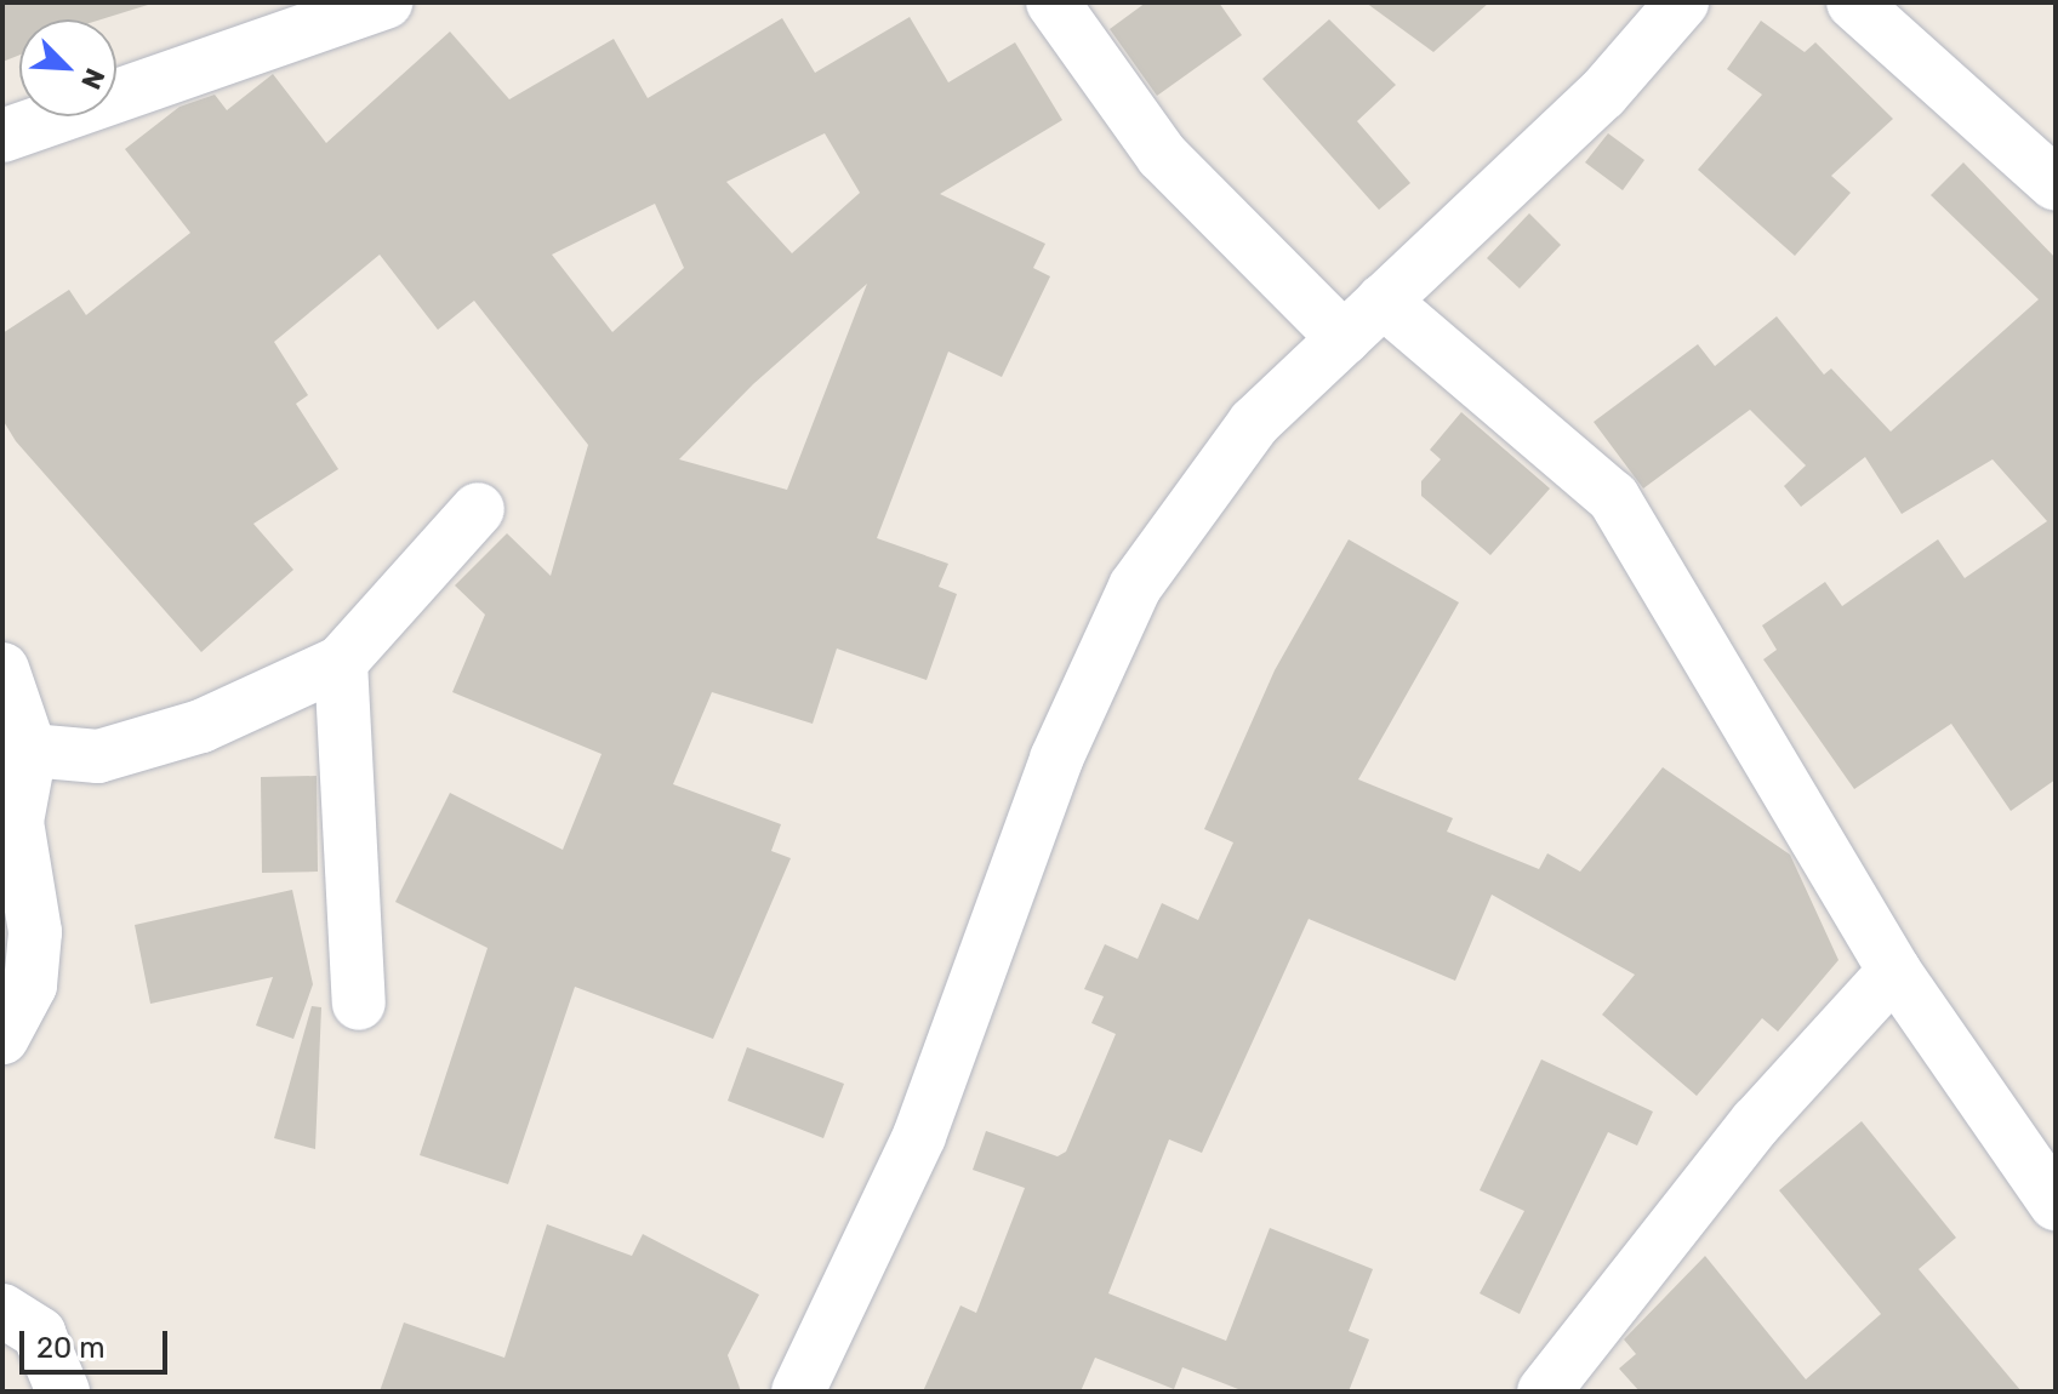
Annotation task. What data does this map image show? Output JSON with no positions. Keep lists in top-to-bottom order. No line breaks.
{"scale_bar":"20 m","north":"bottom right"}
